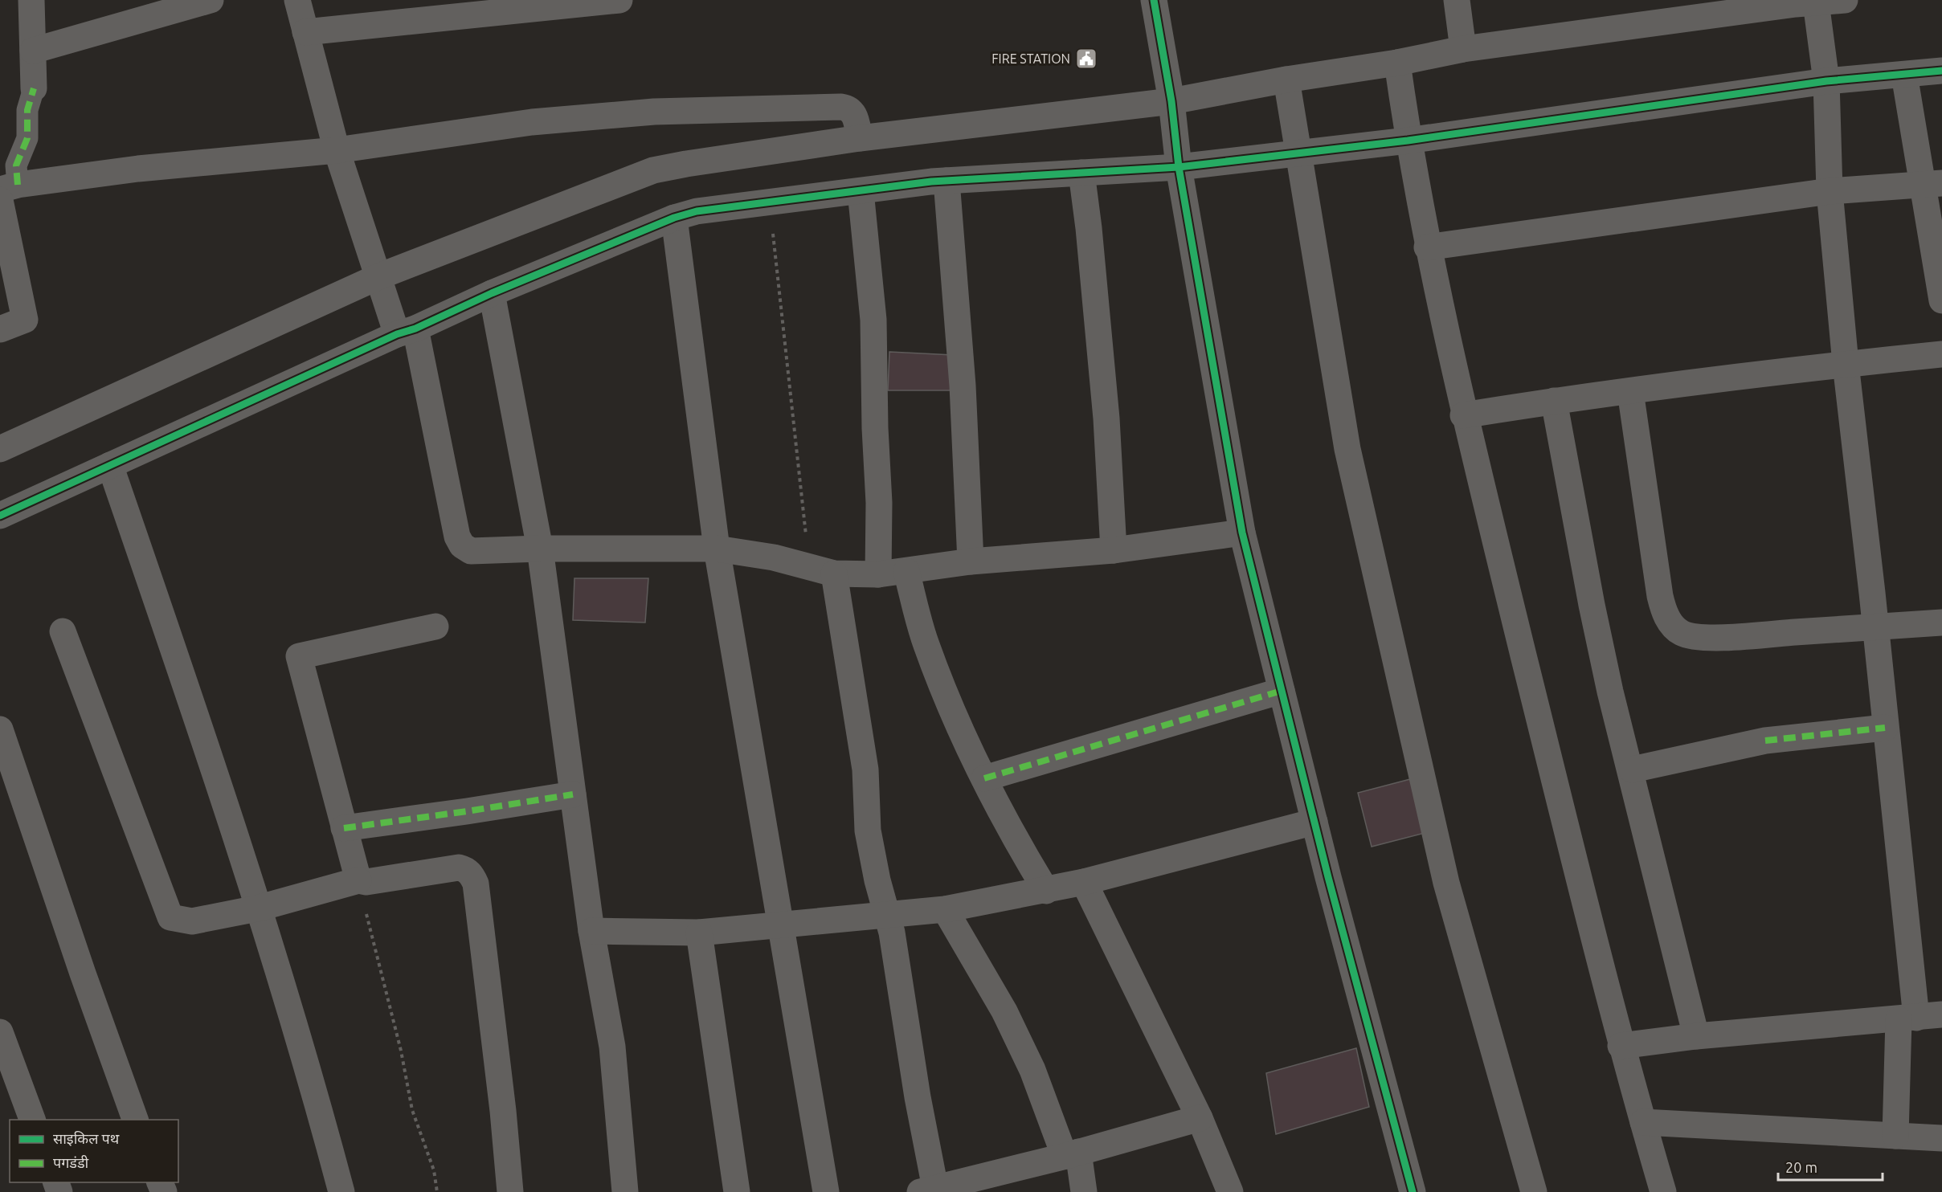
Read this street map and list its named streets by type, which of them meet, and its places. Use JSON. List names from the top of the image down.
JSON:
{
  "places": {
    "public building": ["FIRE STATION"]
  },
  "legend": ["साइकिल पथ", "पगडंडी"],
  "scale_bar": "20 m"
}
